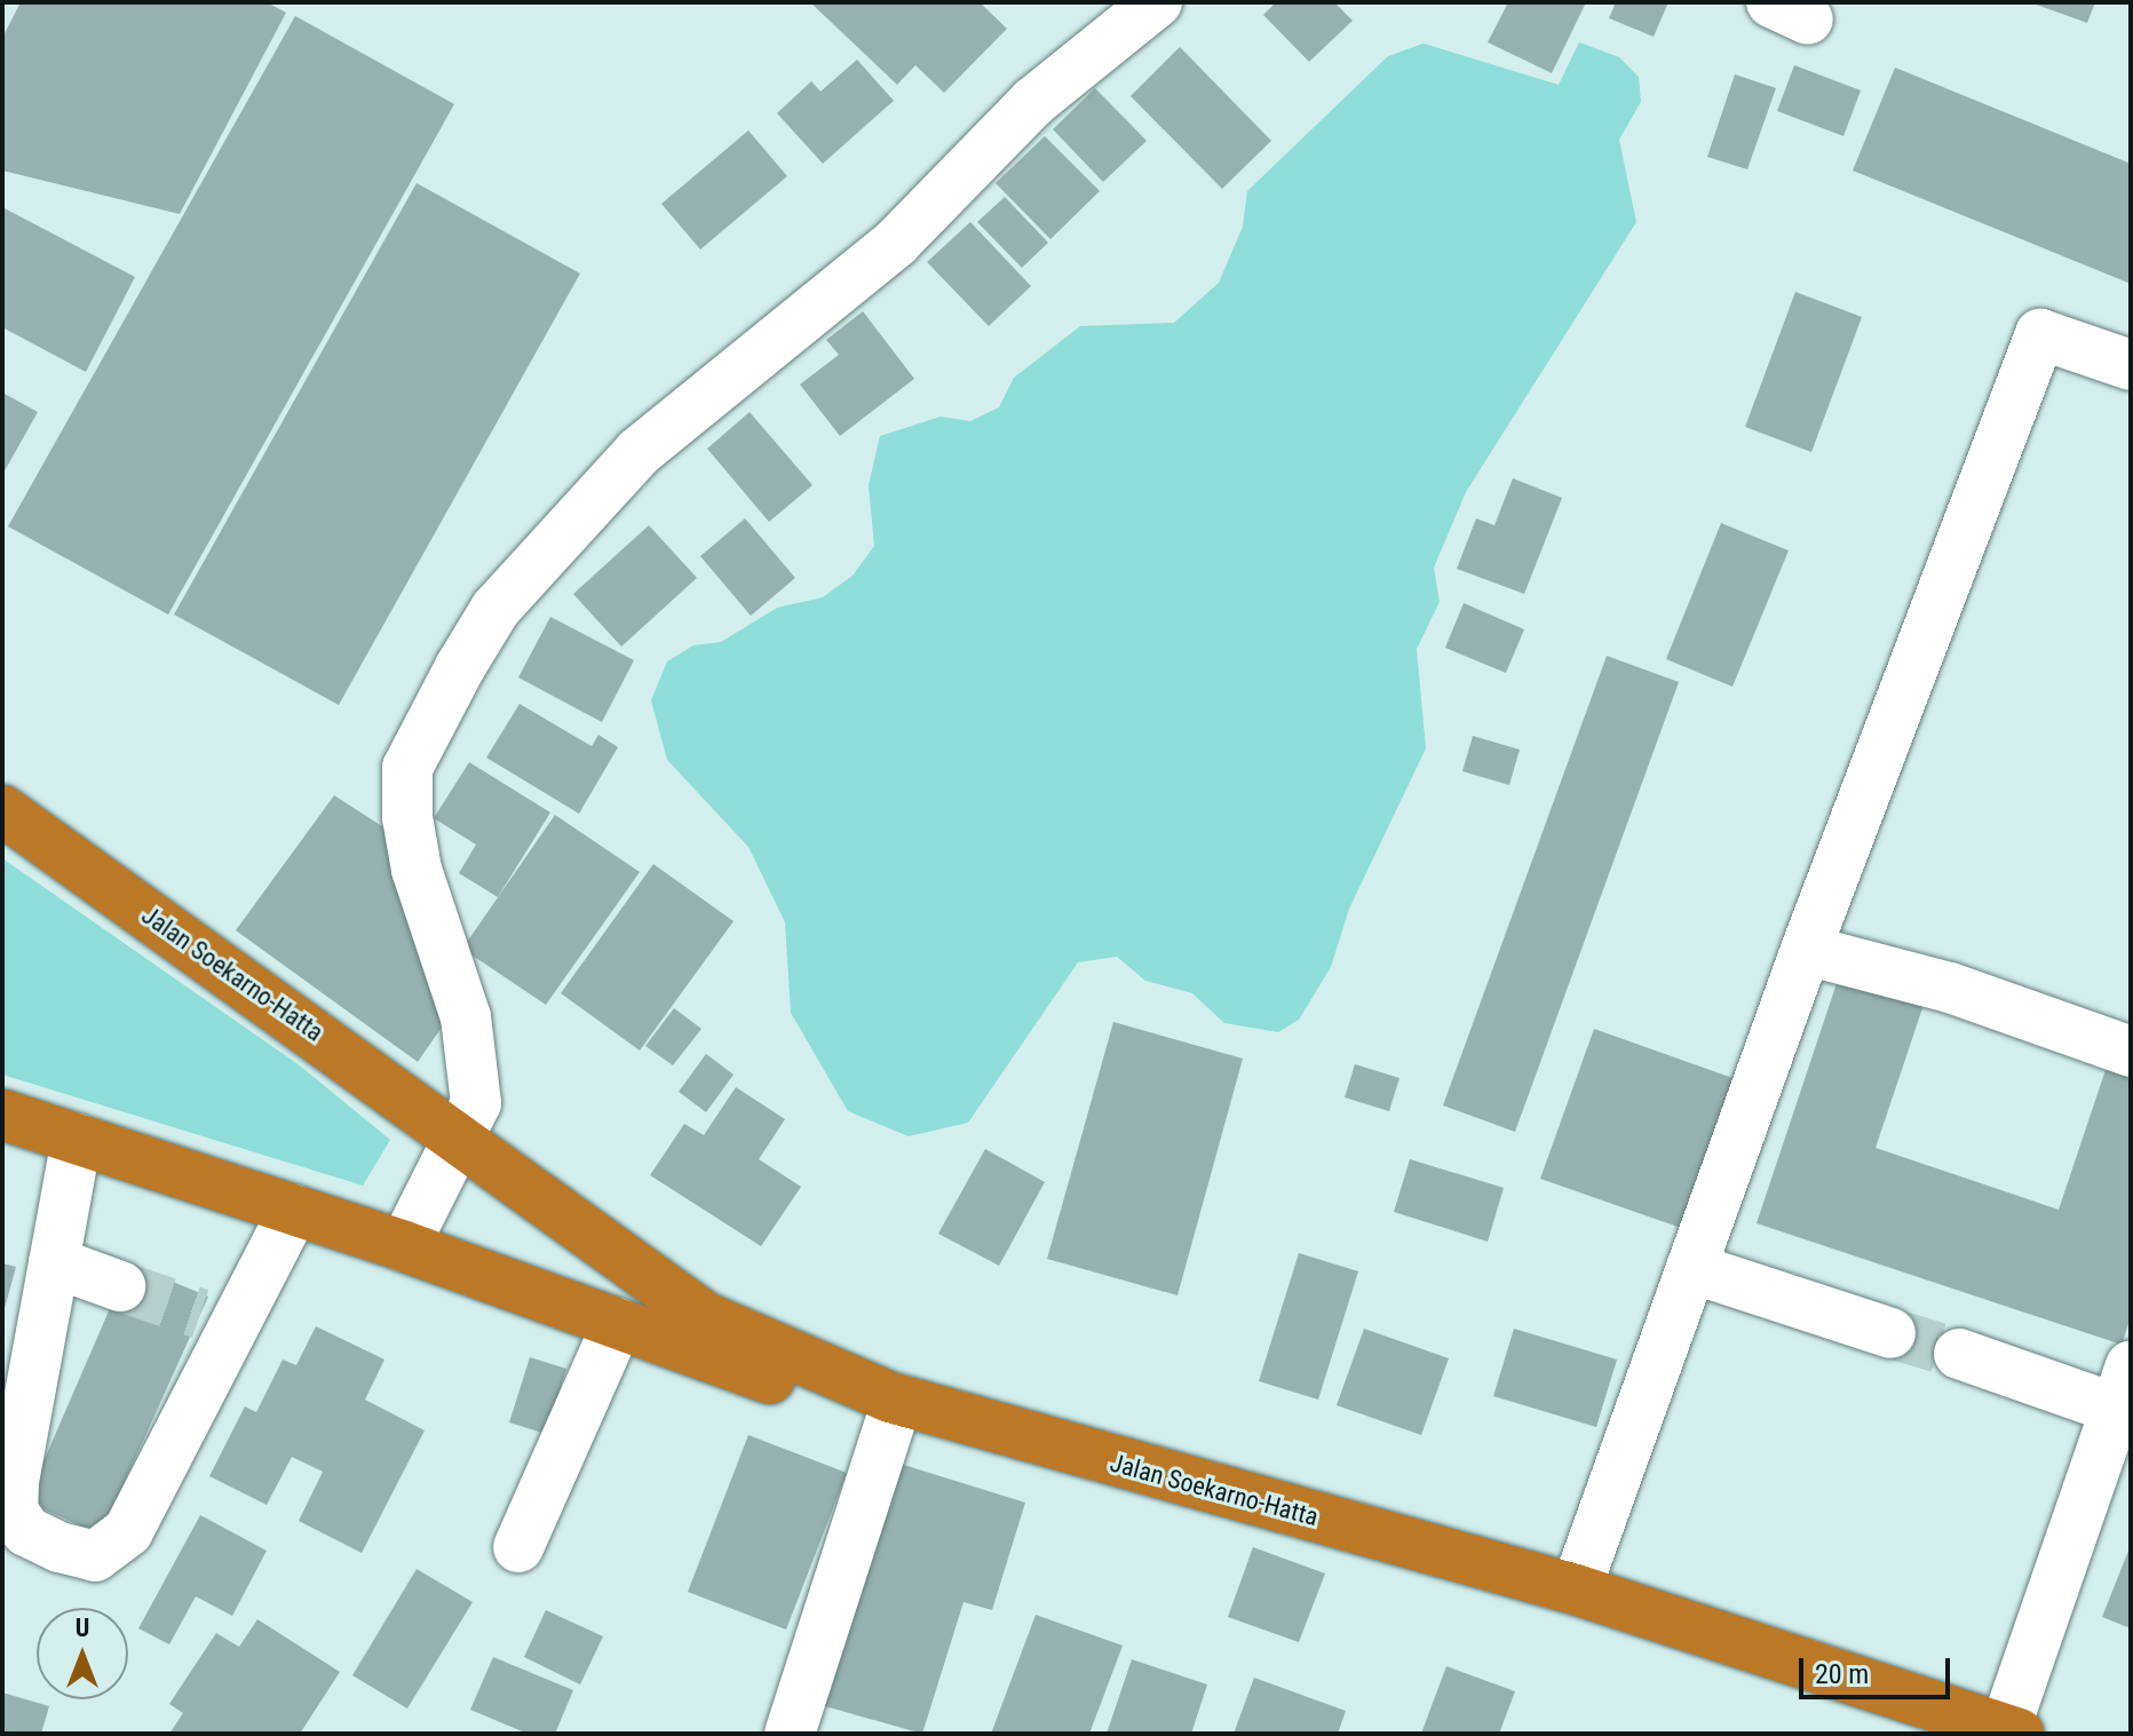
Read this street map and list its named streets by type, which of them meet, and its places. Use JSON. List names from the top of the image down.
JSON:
{
  "streets": {
    "highway": ["Jalan Soekarno-Hatta"]
  },
  "scale_bar": "20 m",
  "north": "top"
}
